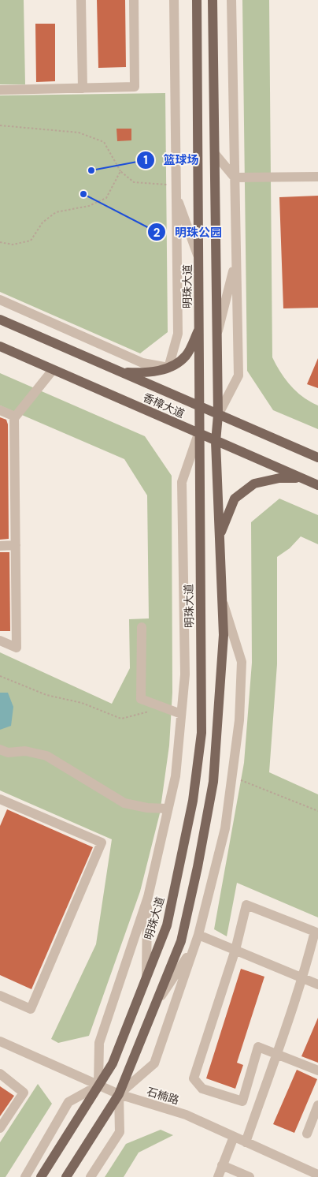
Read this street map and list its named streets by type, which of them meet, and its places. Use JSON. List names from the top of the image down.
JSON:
{
  "streets": {
    "main road": ["明珠大道", "香樟大道"],
    "street": ["石楠路"]
  },
  "crossings": [
    ["明珠大道", "香樟大道"],
    ["明珠大道", "石楠路"]
  ],
  "places": ["篮球场", "明珠公园"]
}
